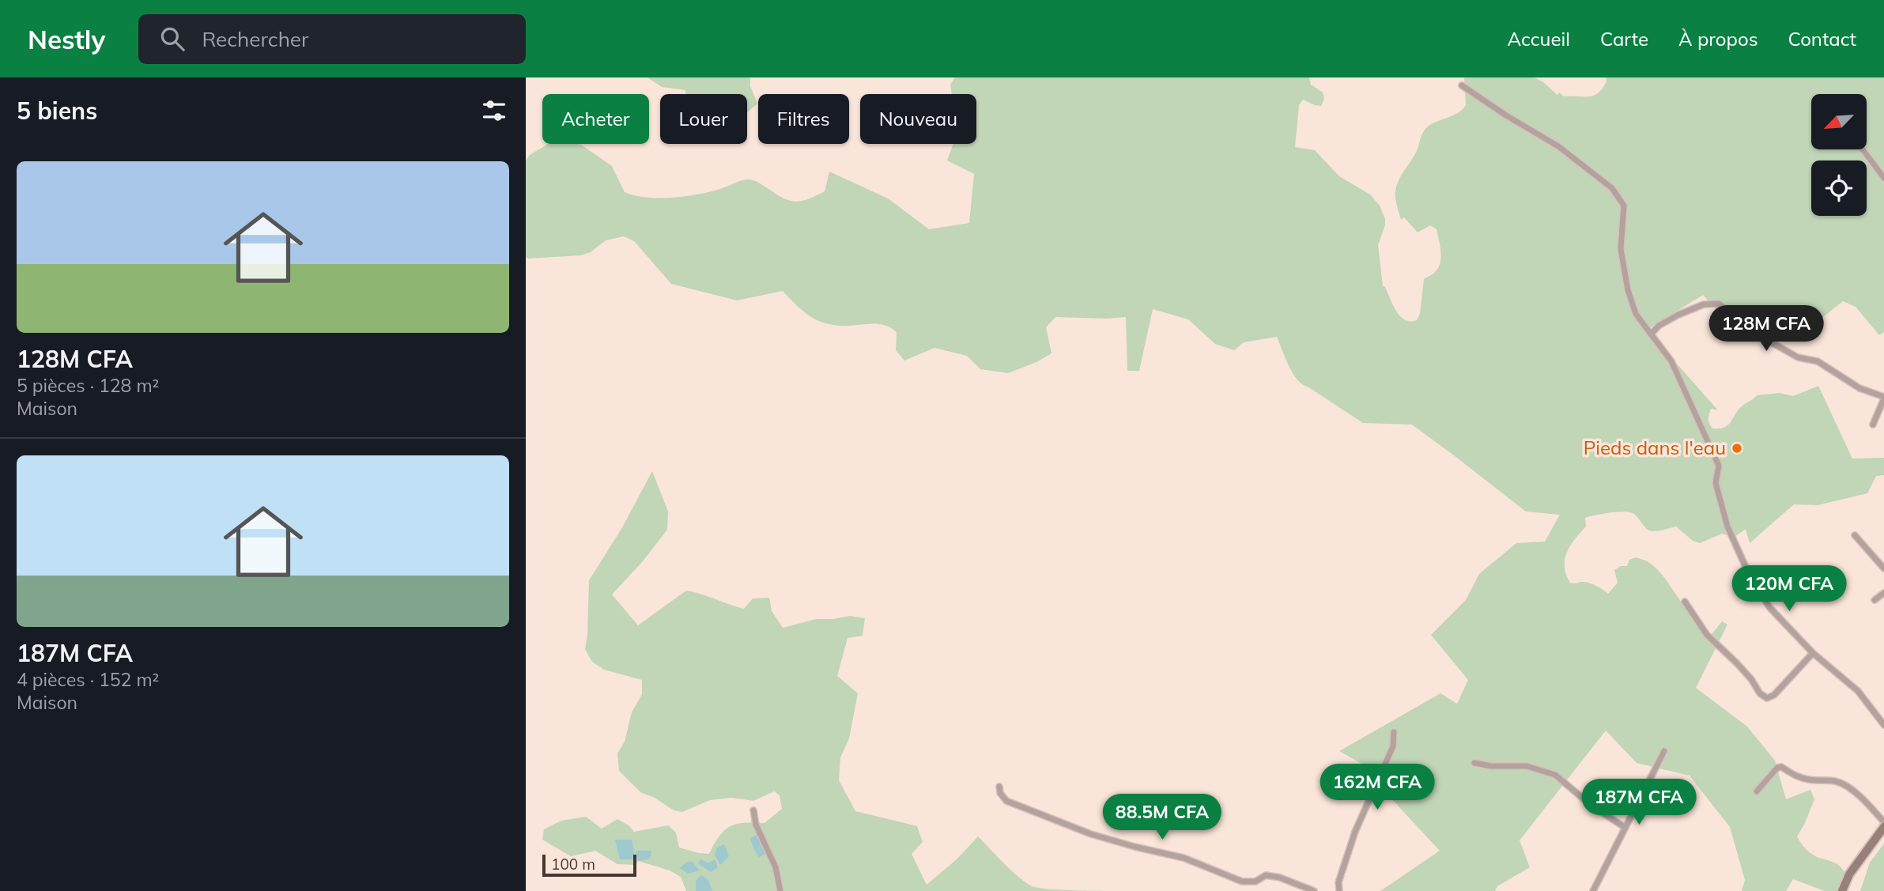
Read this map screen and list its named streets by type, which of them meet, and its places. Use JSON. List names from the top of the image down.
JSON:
{
  "places": ["Pieds dans l'eau"],
  "scale_bar": "100 m",
  "north": "bottom left",
  "page": {
    "header": "Nestly",
    "search": "Rechercher",
    "nav": [
      "Accueil",
      "Carte",
      "À propos",
      "Contact"
    ],
    "heading": "5 biens",
    "chip": [
      "Acheter",
      "Louer",
      "Filtres",
      "Nouveau"
    ],
    "list": [
      {
        "name": "128M CFA",
        "note": "5 pièces · 128 m² · Maison"
      },
      {
        "name": "187M CFA",
        "note": "4 pièces · 152 m² · Maison"
      }
    ],
    "price": [
      "128M CFA",
      "120M CFA",
      "162M CFA",
      "187M CFA",
      "88.5M CFA"
    ],
    "scale": "100 m"
  }
}
